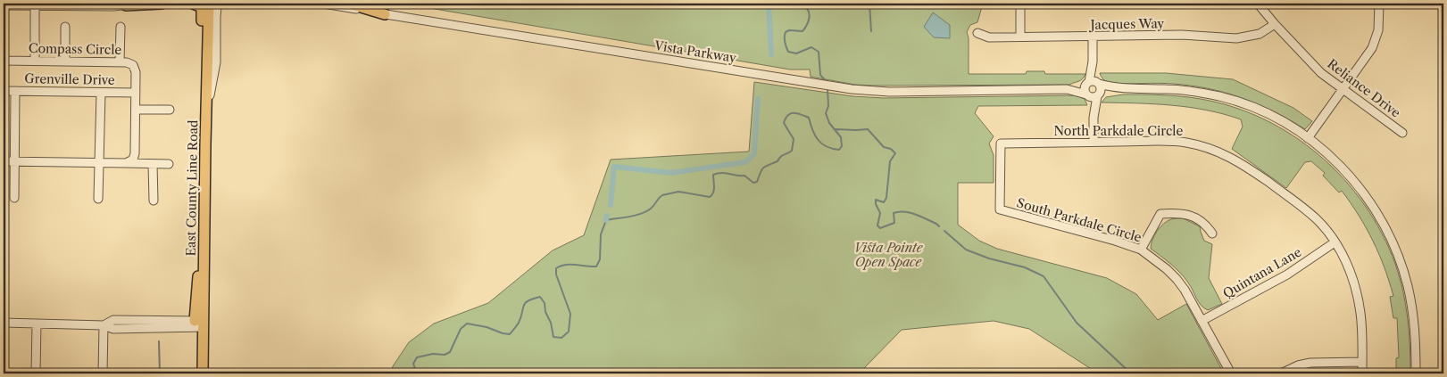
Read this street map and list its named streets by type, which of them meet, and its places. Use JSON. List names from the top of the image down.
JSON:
{
  "streets": {
    "main road": ["East County Line Road"],
    "street": [
      "Jacques Way",
      "Compass Circle",
      "Vista Parkway",
      "Grenville Drive",
      "Reliance Drive",
      "North Parkdale Circle",
      "South Parkdale Circle",
      "Quintana Lane"
    ]
  },
  "crossings": [
    ["Jacques Way", "Reliance Drive"],
    ["Compass Circle", "Grenville Drive"],
    ["North Parkdale Circle", "South Parkdale Circle"],
    ["North Parkdale Circle", "Quintana Lane"],
    ["South Parkdale Circle", "Quintana Lane"]
  ],
  "parks": ["Vista Pointe Open Space"]
}
